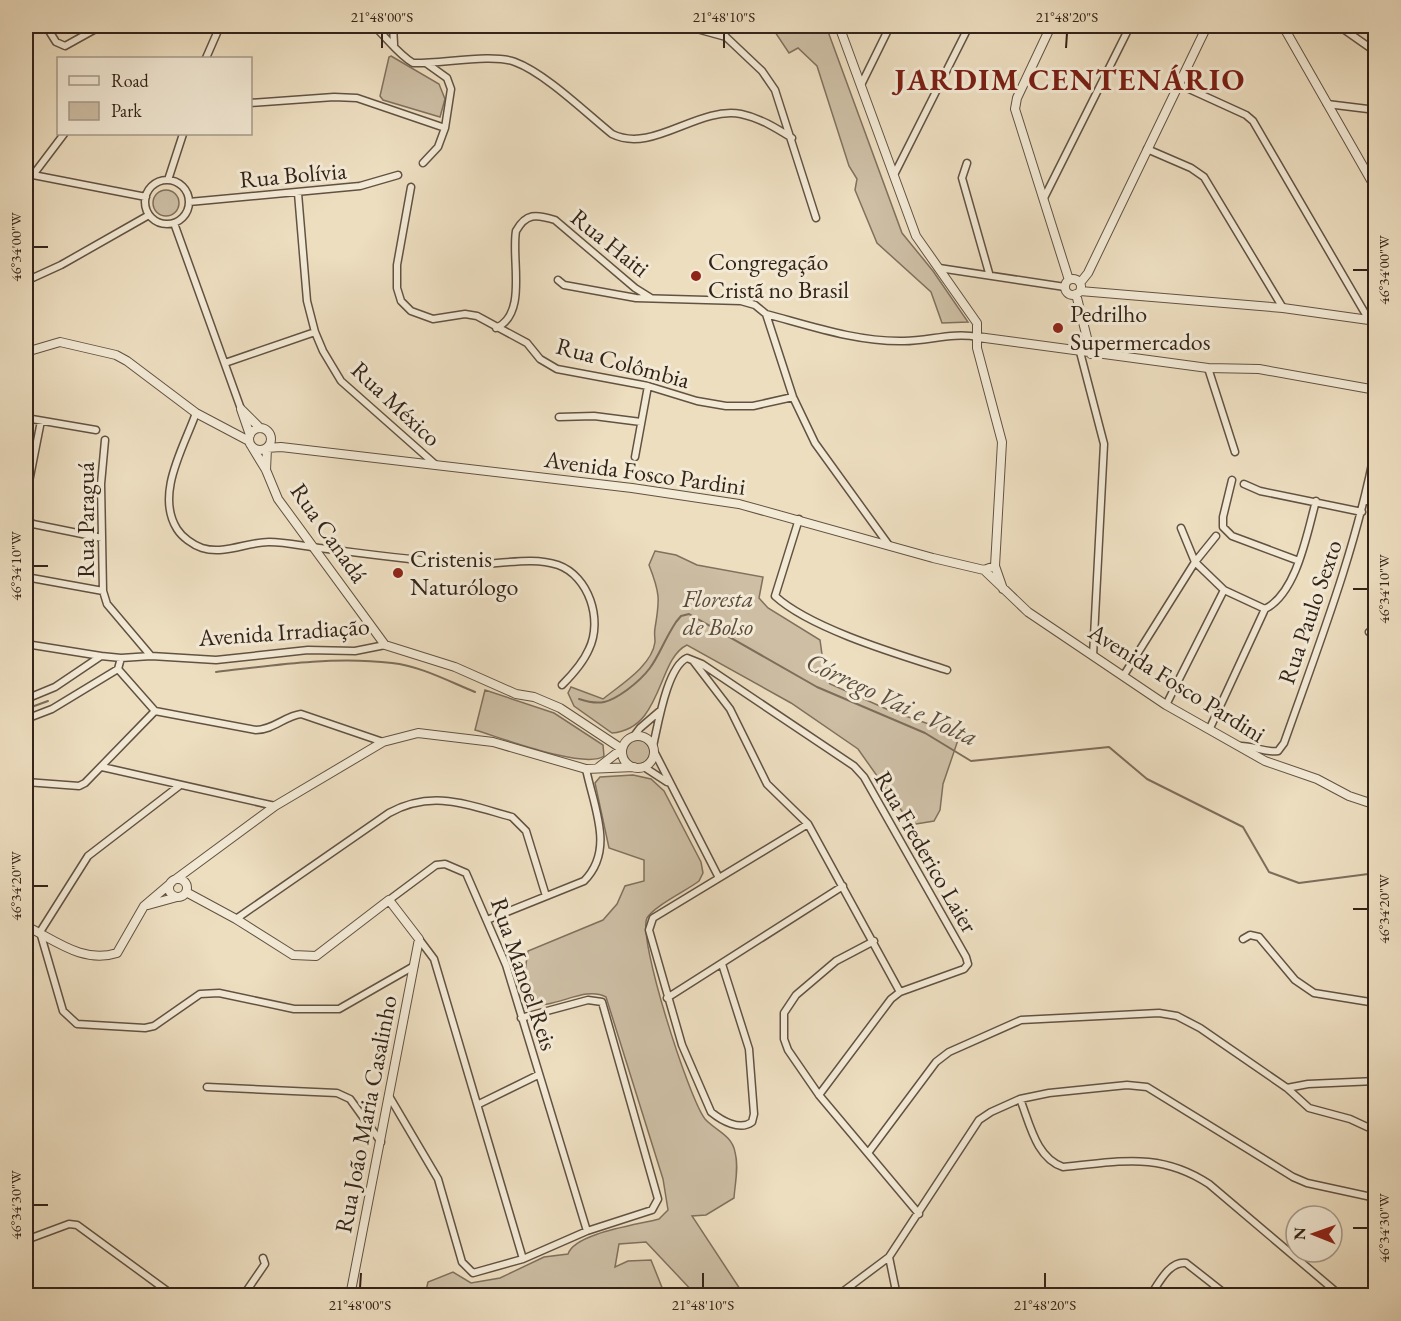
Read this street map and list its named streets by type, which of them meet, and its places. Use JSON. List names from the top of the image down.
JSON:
{
  "streets": {
    "street": [
      "Rua Bolívia",
      "Rua Haiti",
      "Rua Colômbia",
      "Rua México",
      "Avenida Fosco Pardini",
      "Rua Paraguá",
      "Rua Canadá",
      "Rua Paulo Sexto",
      "Avenida Irradiação",
      "Rua Frederico Laier",
      "Rua Manoel Reis",
      "Rua João Maria Casalinho"
    ]
  },
  "crossings": [
    ["Rua Bolívia", "Rua México"],
    ["Rua Haiti", "Rua Colômbia"],
    ["Rua México", "Avenida Fosco Pardini"],
    ["Avenida Fosco Pardini", "Rua Canadá"],
    ["Avenida Fosco Pardini", "Rua Paulo Sexto"],
    ["Rua Paraguá", "Avenida Irradiação"],
    ["Rua Canadá", "Avenida Irradiação"]
  ],
  "districts": ["JARDIM CENTENÁRIO"],
  "water": ["Córrego Vai e Volta"],
  "parks": ["Floresta de Bolso"],
  "places": ["Congregação Cristã no Brasil", "Pedrilho Supermercados", "Cristenis Naturólogo"],
  "legend": ["Road", "Park"],
  "north": "left",
  "coordinates": [
    "21°48'00\"S",
    "21°48'10\"S",
    "21°48'20\"S",
    "46°34'00\"W",
    "46°34'10\"W",
    "46°34'20\"W",
    "46°34'30\"W"
  ]
}
